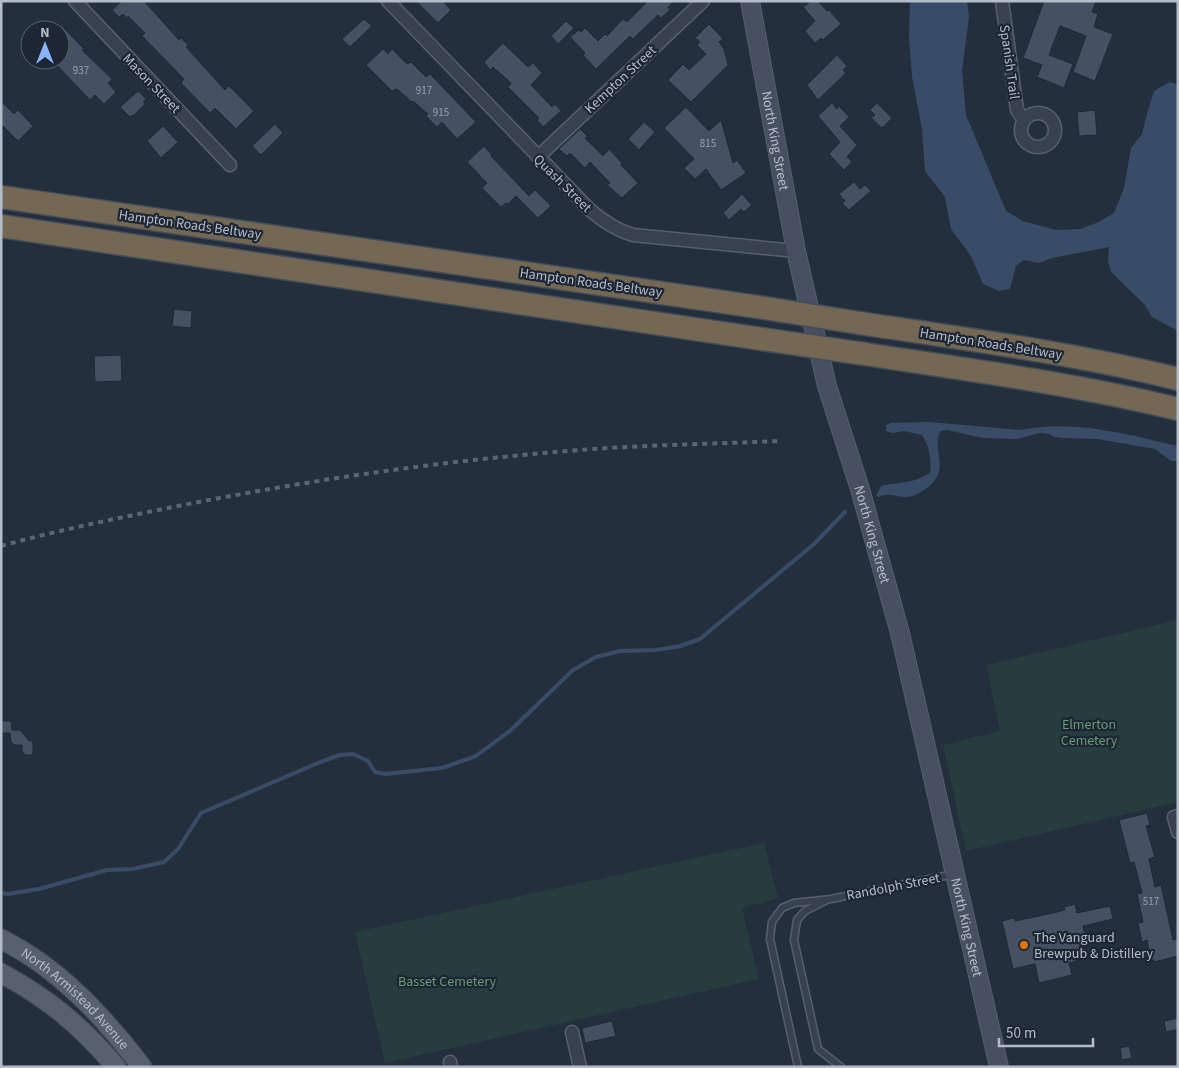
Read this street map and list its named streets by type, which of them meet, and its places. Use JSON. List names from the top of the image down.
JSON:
{
  "streets": {
    "highway": ["Hampton Roads Beltway"],
    "main road": ["North King Street", "North Armistead Avenue"],
    "street": [
      "Spanish Trail",
      "Kempton Street",
      "Mason Street",
      "Quash Street"
    ],
    "lane": ["Randolph Street"]
  },
  "crossings": [
    ["Kempton Street", "Quash Street"],
    ["North King Street", "Quash Street"],
    ["North King Street", "Randolph Street"]
  ],
  "parks": ["Elmerton Cemetery", "Basset Cemetery"],
  "places": ["The Vanguard Brewpub & Distillery"],
  "house_numbers": [
    "937",
    "917",
    "915",
    "815",
    "517"
  ],
  "scale_bar": "50 m",
  "north": "top"
}
